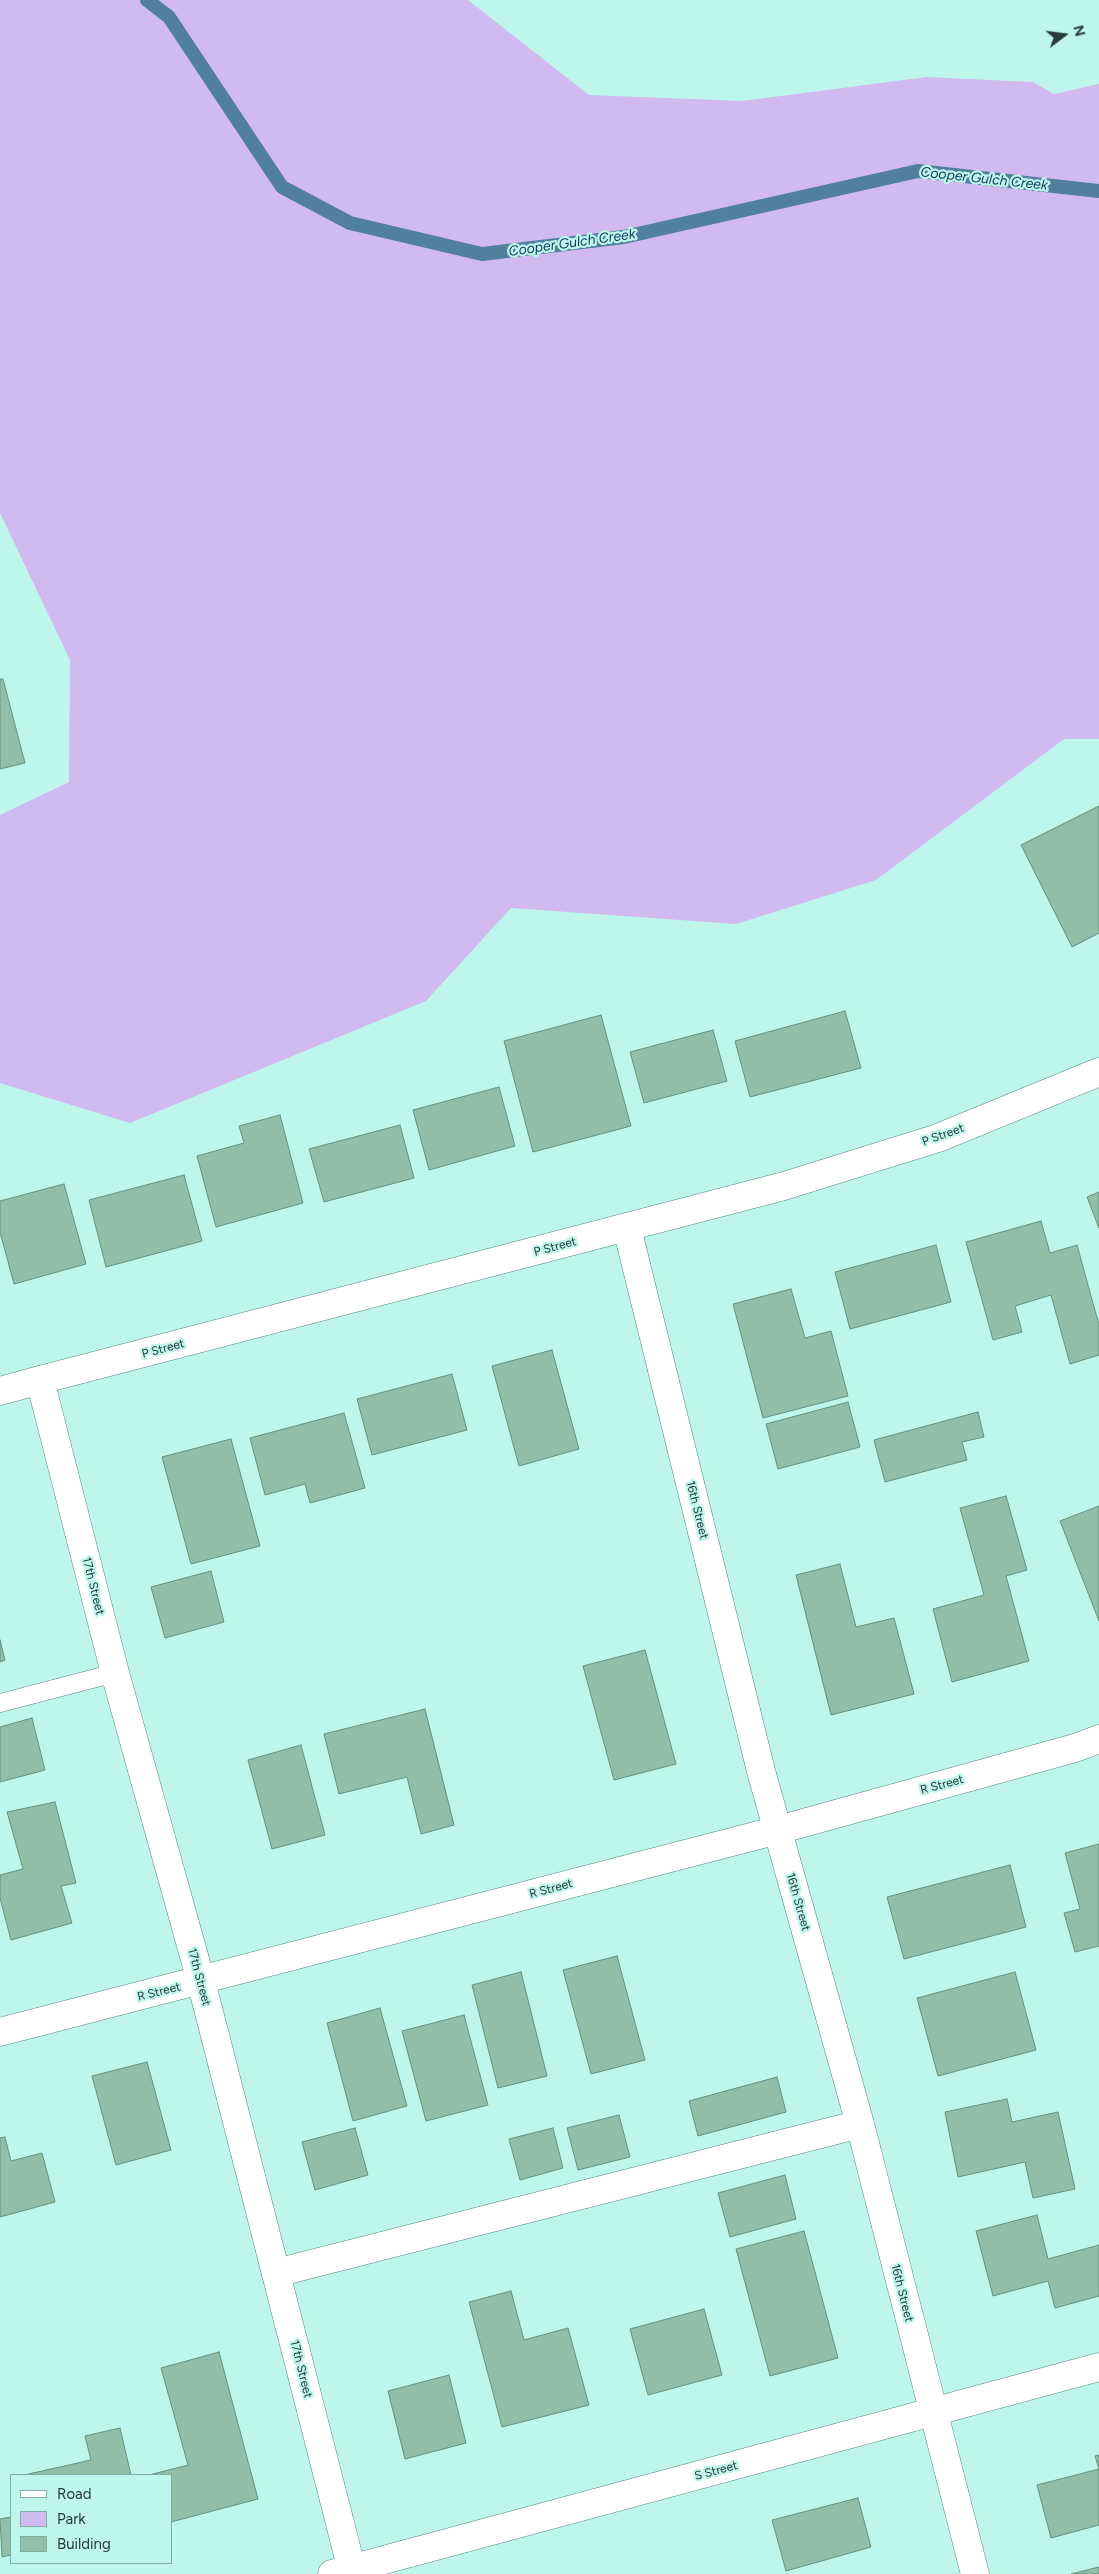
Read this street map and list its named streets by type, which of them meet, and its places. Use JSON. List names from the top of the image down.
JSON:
{
  "streets": {
    "street": [
      "P Street",
      "16th Street",
      "17th Street",
      "R Street",
      "S Street"
    ]
  },
  "crossings": [
    ["P Street", "16th Street"],
    ["P Street", "17th Street"],
    ["16th Street", "R Street"],
    ["16th Street", "S Street"],
    ["17th Street", "R Street"],
    ["17th Street", "S Street"]
  ],
  "water": ["Cooper Gulch Creek"],
  "legend": ["Road", "Park", "Building"],
  "north": "right"
}
